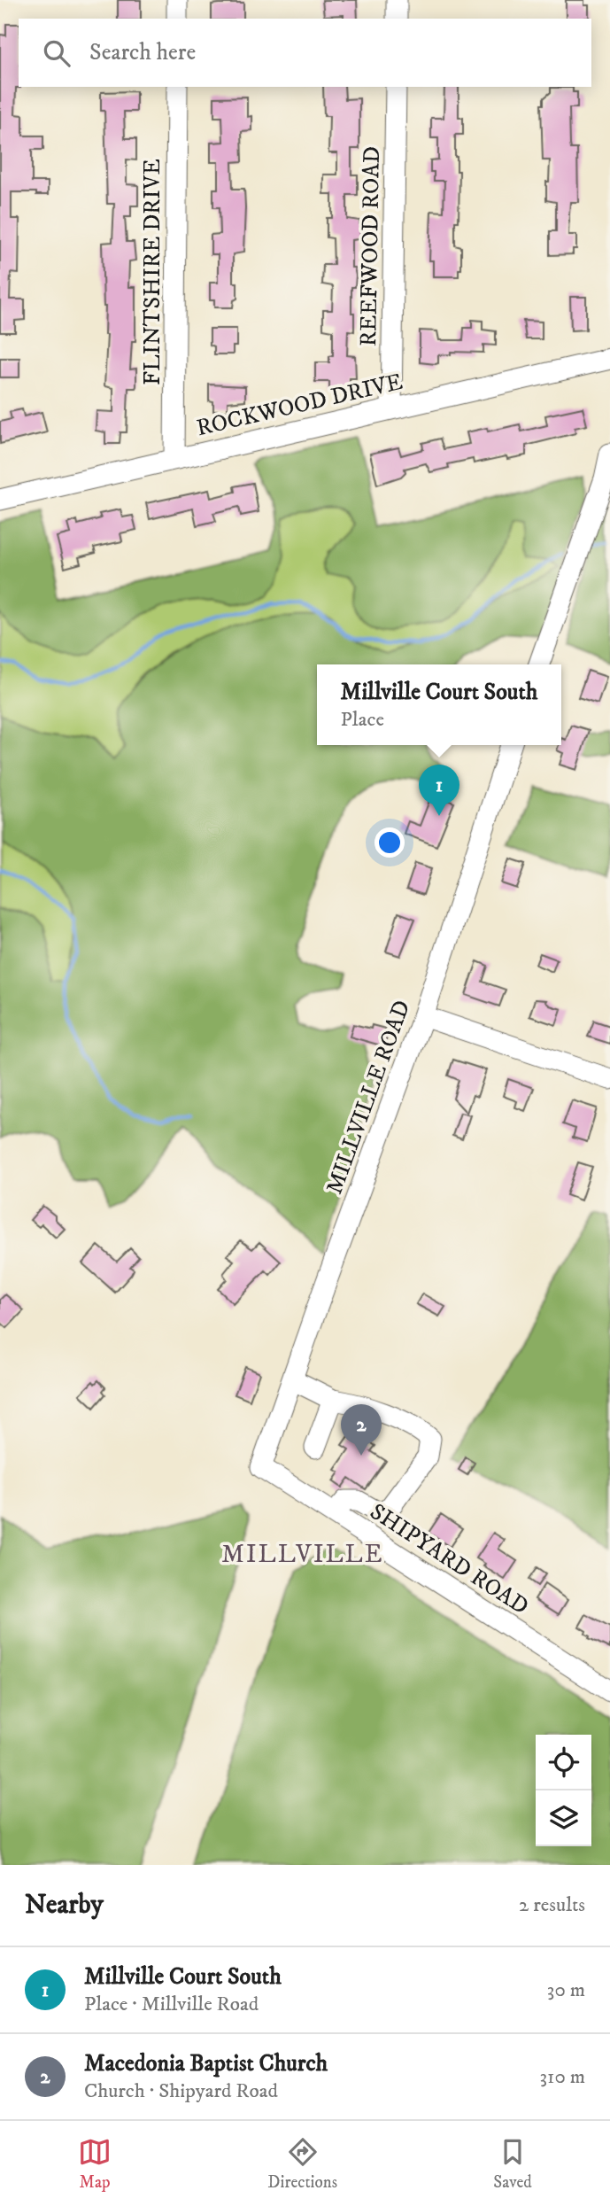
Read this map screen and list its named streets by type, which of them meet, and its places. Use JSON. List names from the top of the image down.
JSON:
{
  "streets": {
    "street": [
      "REEFWOOD ROAD",
      "FLINTSHIRE DRIVE",
      "ROCKWOOD DRIVE",
      "MILLVILLE ROAD",
      "SHIPYARD ROAD"
    ]
  },
  "crossings": [
    ["REEFWOOD ROAD", "ROCKWOOD DRIVE"],
    ["FLINTSHIRE DRIVE", "ROCKWOOD DRIVE"],
    ["MILLVILLE ROAD", "SHIPYARD ROAD"]
  ],
  "districts": ["MILLVILLE"],
  "page": {
    "search": "Search here",
    "popup": ["Millville Court South", "Place"],
    "pins": ["1", "2"],
    "heading": ["Nearby", "2 results"],
    "list": [
      {
        "mark": "1",
        "name": "Millville Court South",
        "note": "Place · Millville Road",
        "value": "30 m"
      },
      {
        "mark": "2",
        "name": "Macedonia Baptist Church",
        "note": "Church · Shipyard Road",
        "value": "310 m"
      }
    ],
    "nav": ["Map", "Directions", "Saved"]
  }
}
